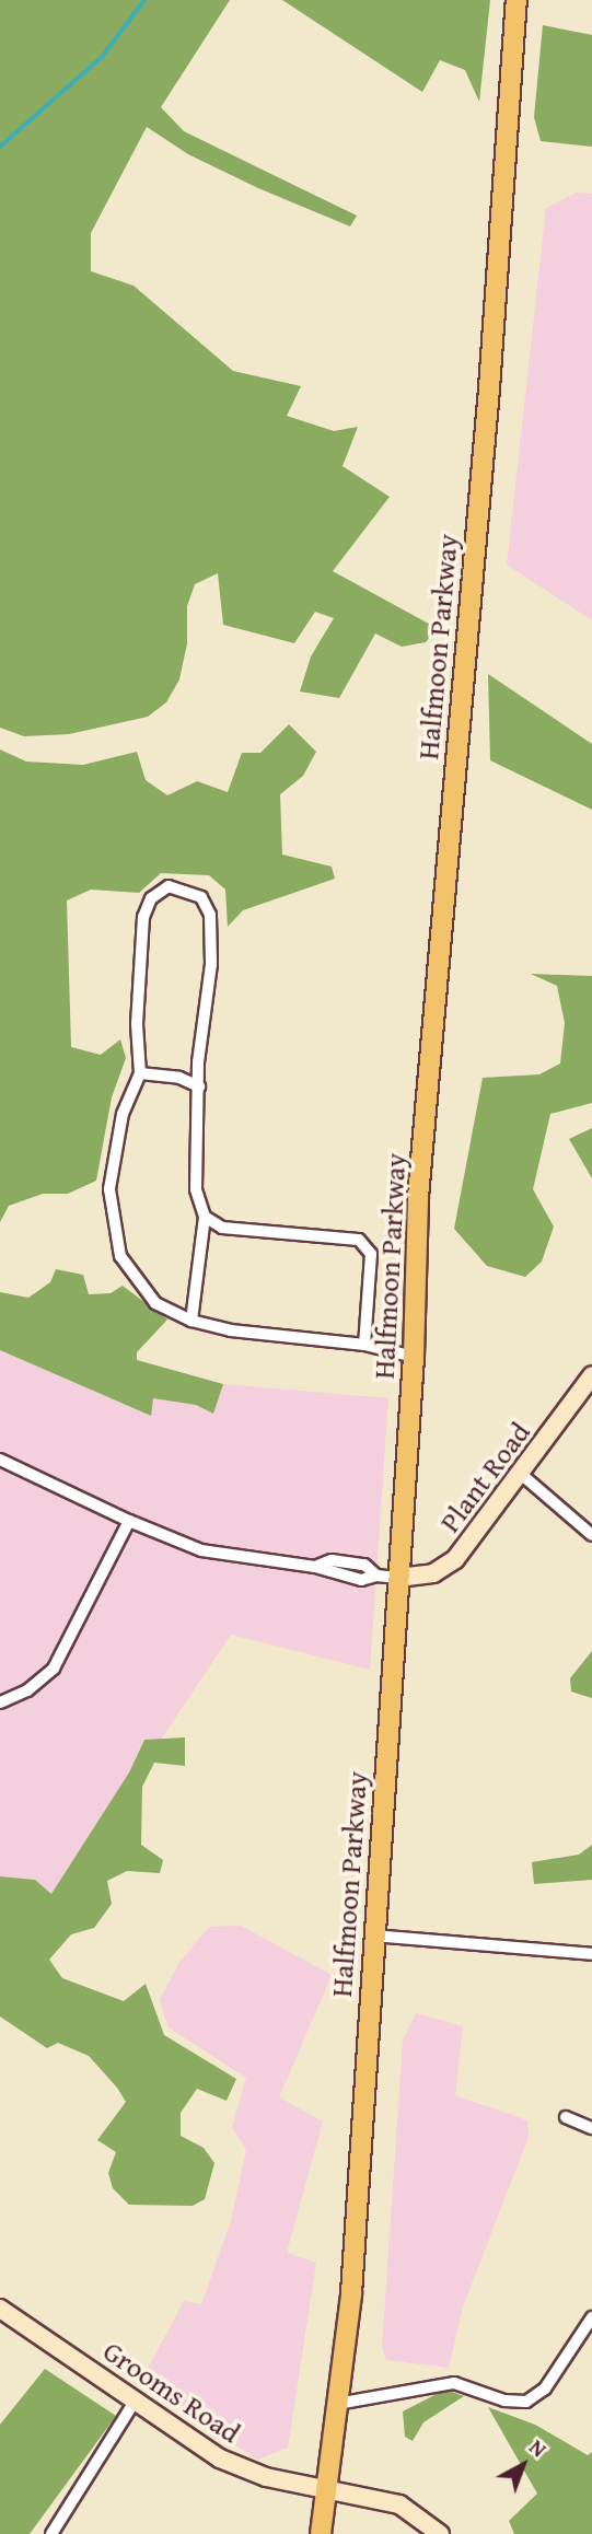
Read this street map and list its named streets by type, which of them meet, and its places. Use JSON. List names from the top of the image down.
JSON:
{
  "streets": {
    "main road": ["Halfmoon Parkway"],
    "street": ["Plant Road", "Grooms Road"]
  },
  "crossings": [
    ["Halfmoon Parkway", "Plant Road"],
    ["Halfmoon Parkway", "Grooms Road"]
  ],
  "north": "top right"
}
